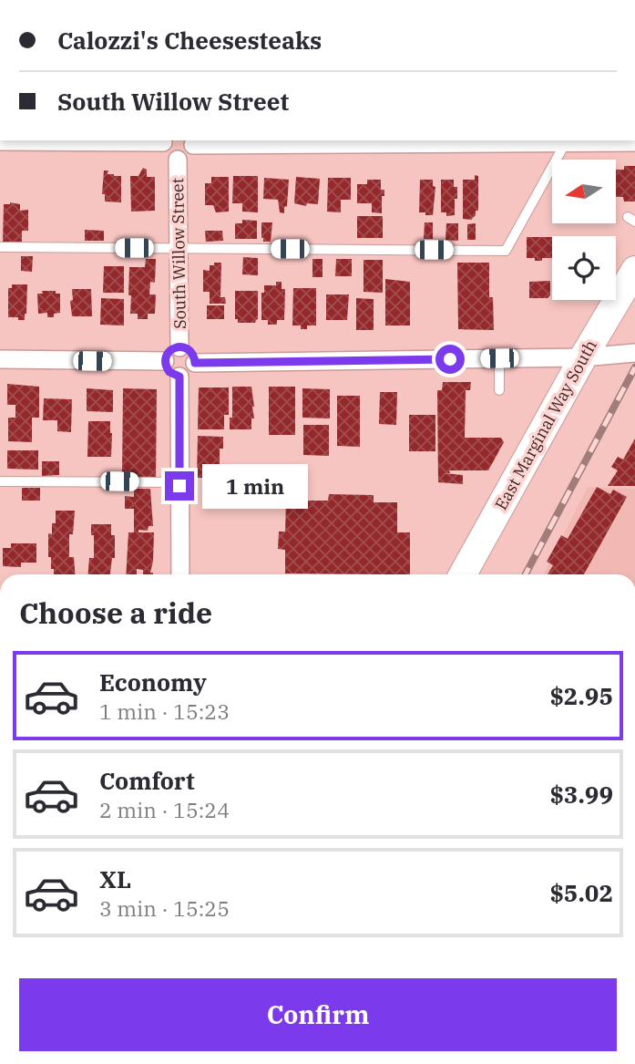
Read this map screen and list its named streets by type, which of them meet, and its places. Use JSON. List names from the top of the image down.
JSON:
{
  "streets": {
    "main road": ["East Marginal Way South"],
    "street": ["South Willow Street"]
  },
  "north": "left",
  "page": {
    "banner": ["Calozzi's Cheesesteaks", "South Willow Street"],
    "bubble": "1 min",
    "heading": "Choose a ride",
    "list": [
      {
        "name": "Economy",
        "note": "1 min · 15:23",
        "value": "$2.95"
      },
      {
        "name": "Comfort",
        "note": "2 min · 15:24",
        "value": "$3.99"
      },
      {
        "name": "XL",
        "note": "3 min · 15:25",
        "value": "$5.02"
      }
    ],
    "buttons": "Confirm"
  }
}
